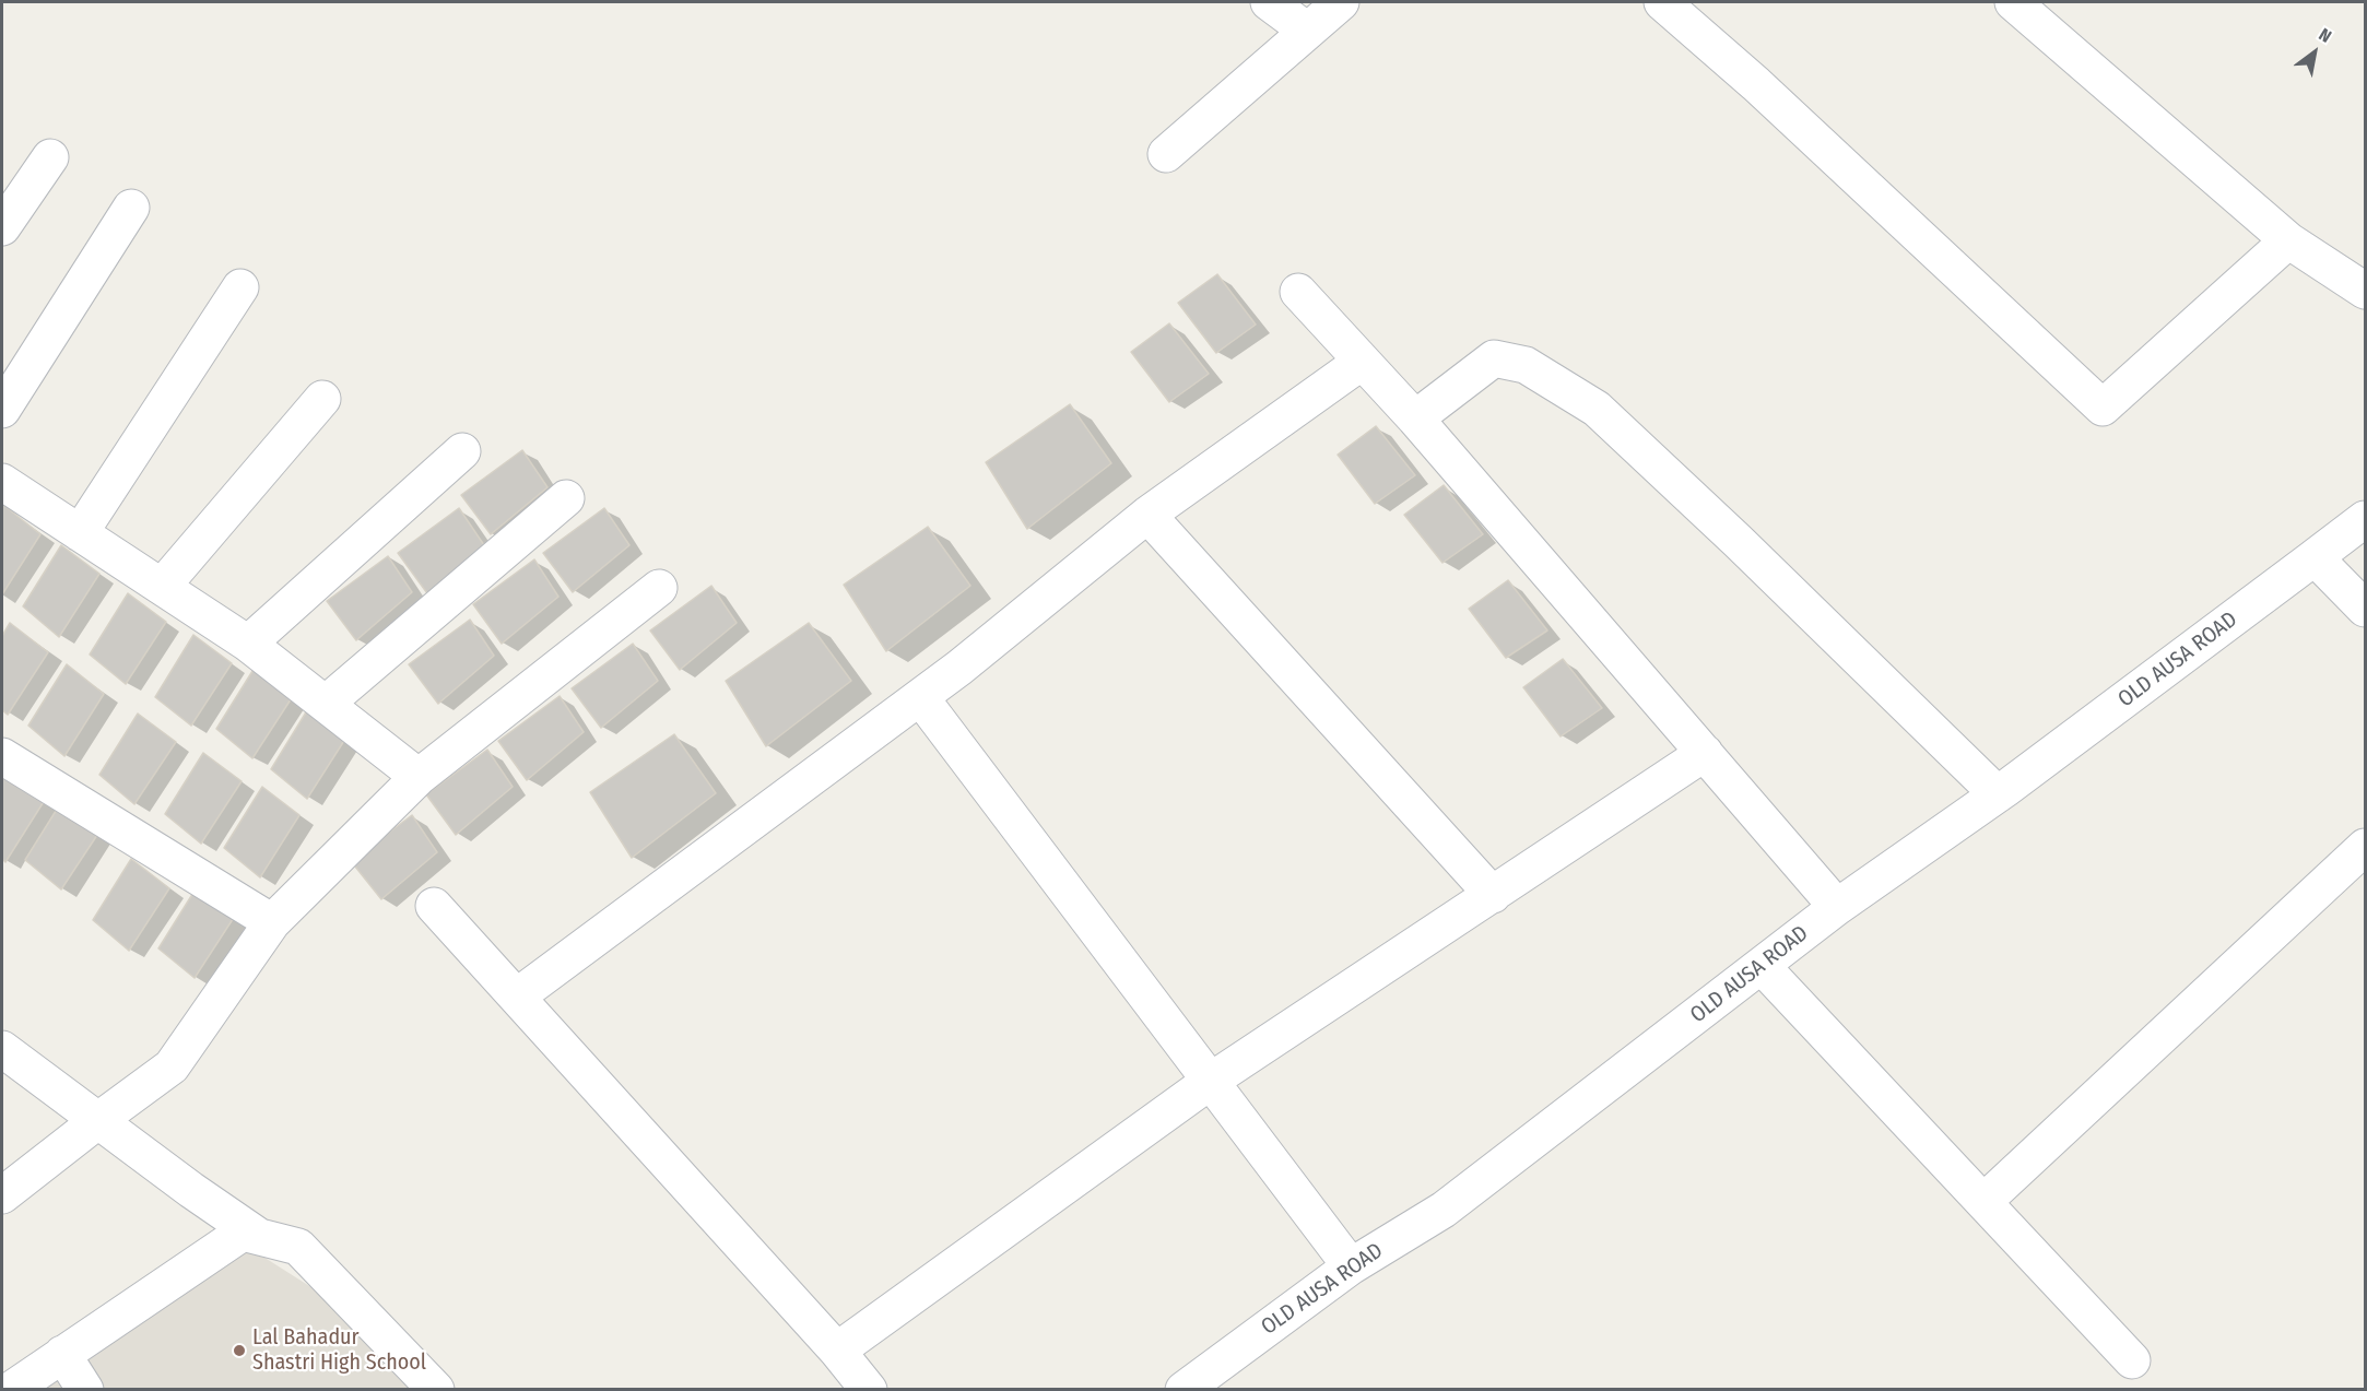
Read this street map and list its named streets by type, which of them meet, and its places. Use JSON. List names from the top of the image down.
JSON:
{
  "streets": {
    "street": ["OLD AUSA ROAD"]
  },
  "places": ["Lal Bahadur Shastri High School"],
  "north": "top right"
}
